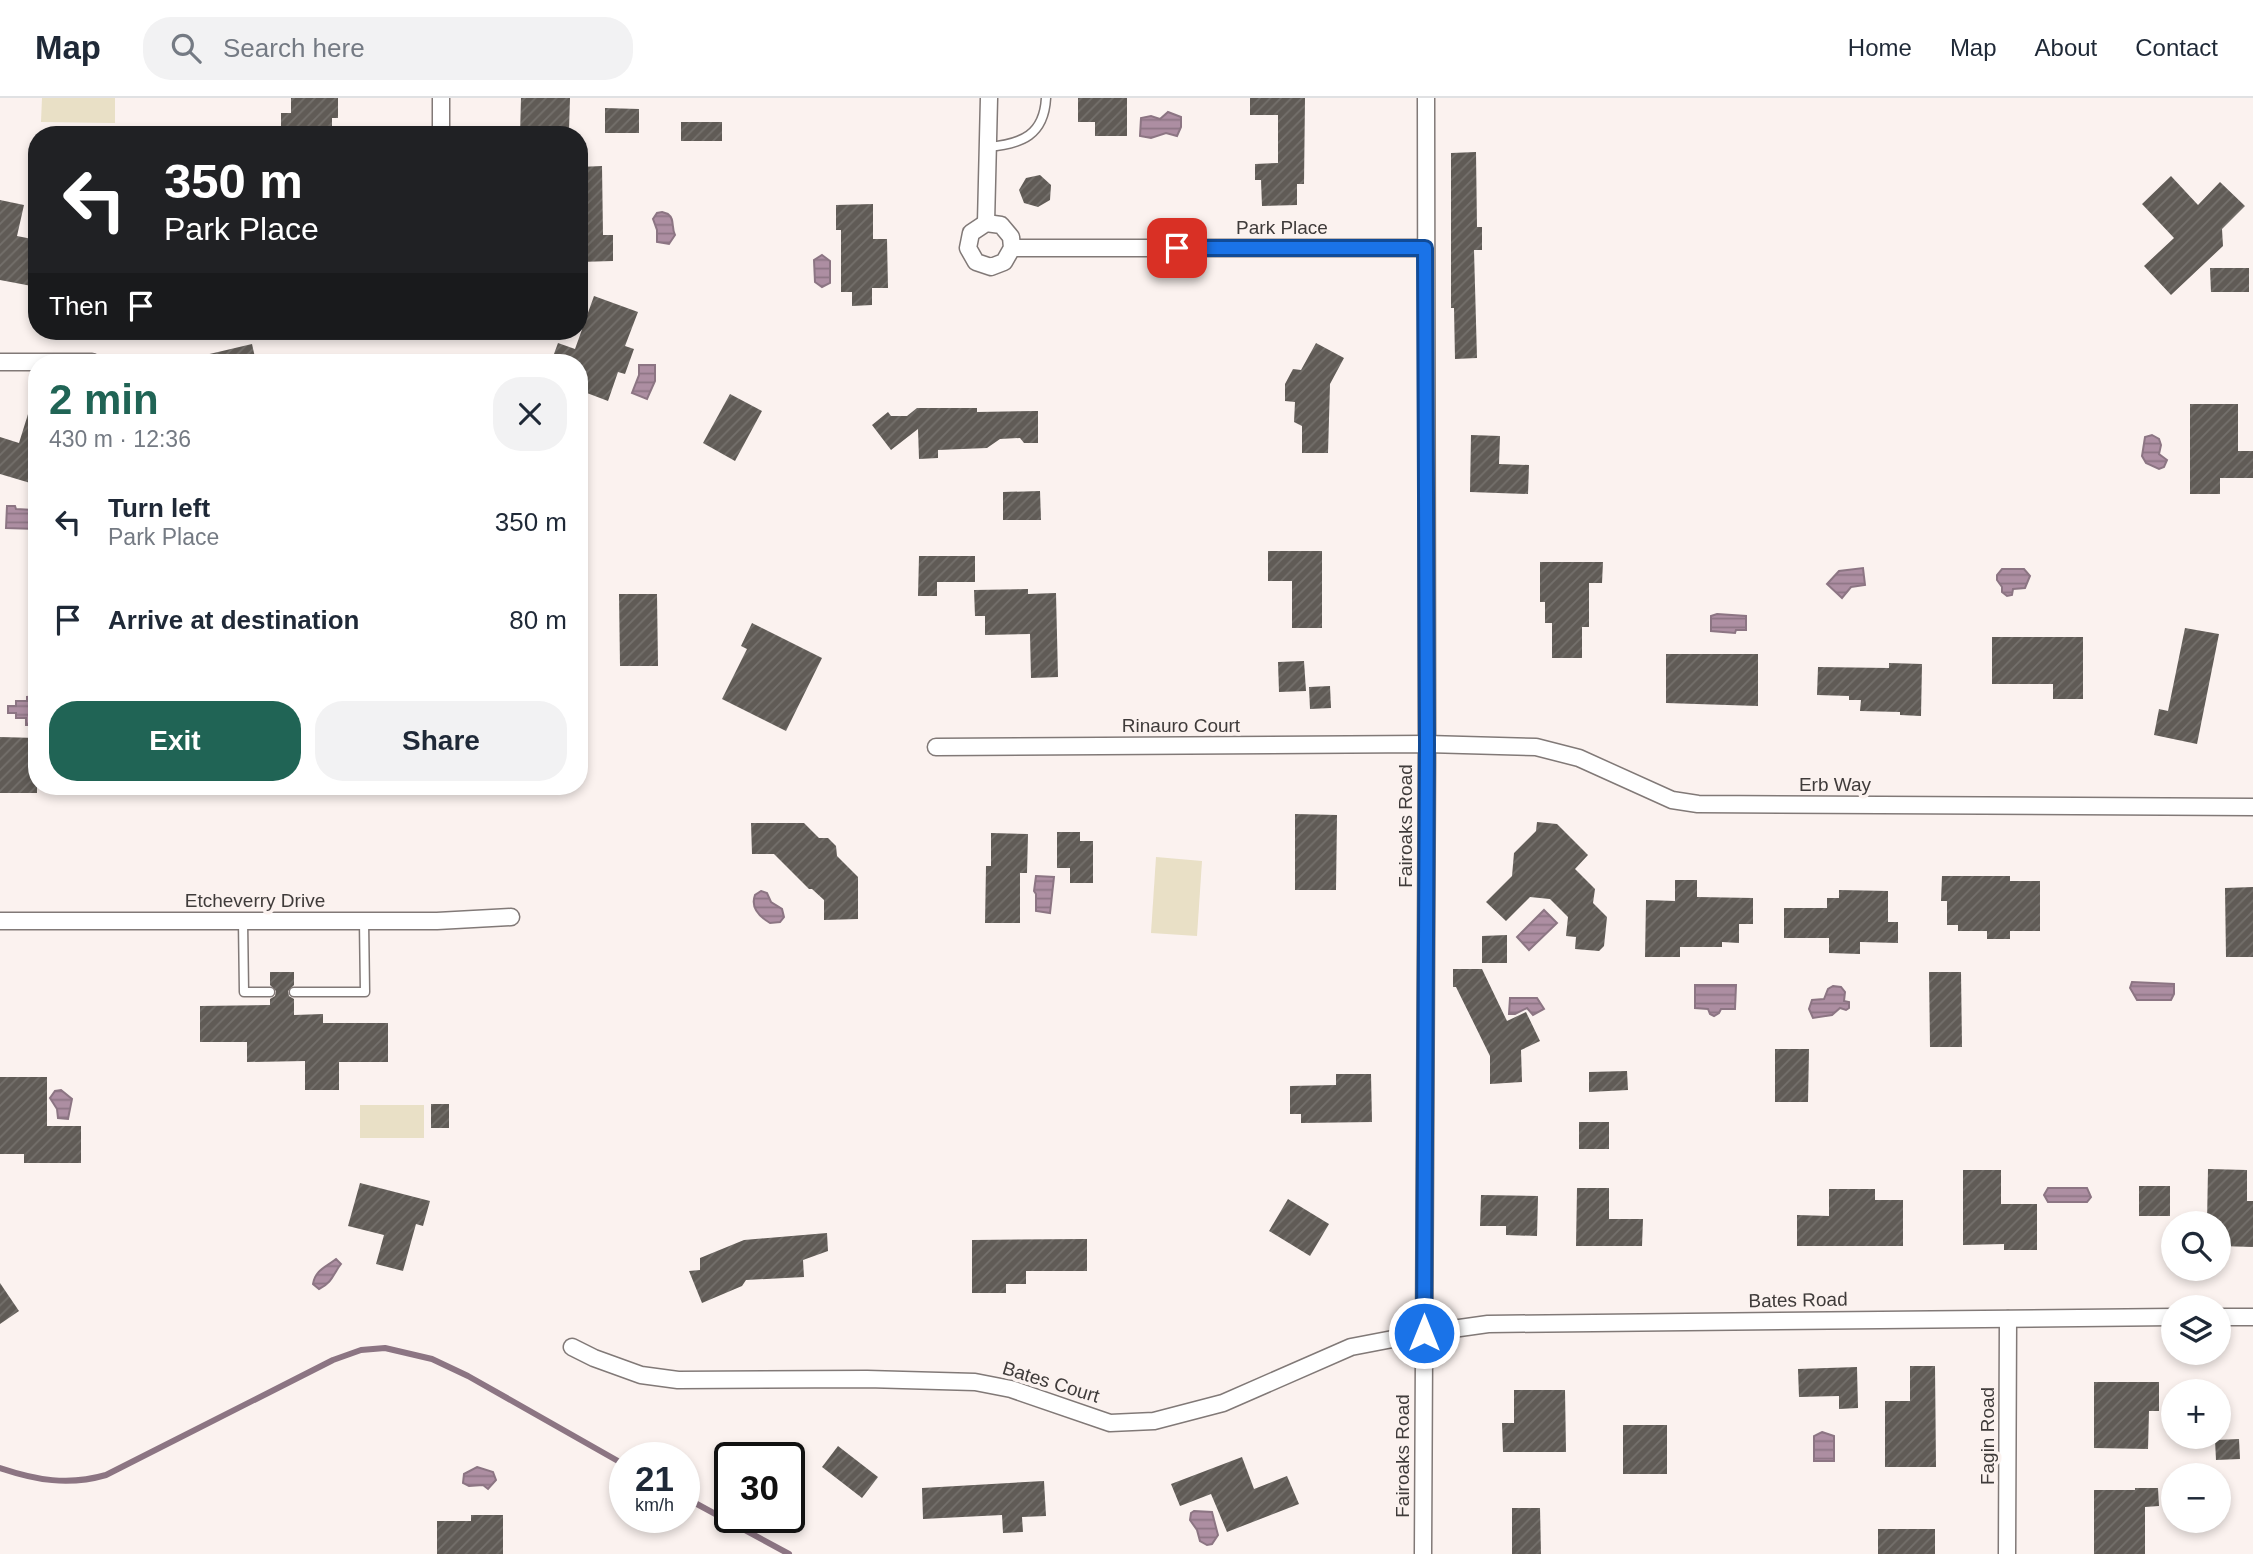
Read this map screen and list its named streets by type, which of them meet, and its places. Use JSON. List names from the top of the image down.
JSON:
{
  "streets": {
    "street": [
      "Park Place",
      "Rinauro Court",
      "Erb Way",
      "Fairoaks Road",
      "Etcheverry Drive",
      "Bates Road",
      "Bates Court",
      "Fagin Road"
    ]
  },
  "crossings": [
    ["Park Place", "Fairoaks Road"],
    ["Rinauro Court", "Erb Way"],
    ["Rinauro Court", "Fairoaks Road"],
    ["Erb Way", "Fairoaks Road"],
    ["Fairoaks Road", "Bates Road"],
    ["Fairoaks Road", "Bates Court"],
    ["Bates Road", "Bates Court"],
    ["Bates Road", "Fagin Road"]
  ],
  "page": {
    "header": "Map",
    "search": "Search here",
    "nav": [
      "Home",
      "Map",
      "About",
      "Contact"
    ],
    "turn": ["350 m", "Park Place"],
    "then": "Then",
    "heading": ["2 min", "430 m · 12:36"],
    "list": [
      {
        "name": "Turn left",
        "note": "Park Place",
        "value": "350 m"
      },
      {
        "name": "Arrive at destination",
        "value": "80 m"
      }
    ],
    "buttons": ["Exit", "Share"],
    "map_buttons": ["+", "−"],
    "speed": "21 km/h",
    "limit": "30"
  }
}
